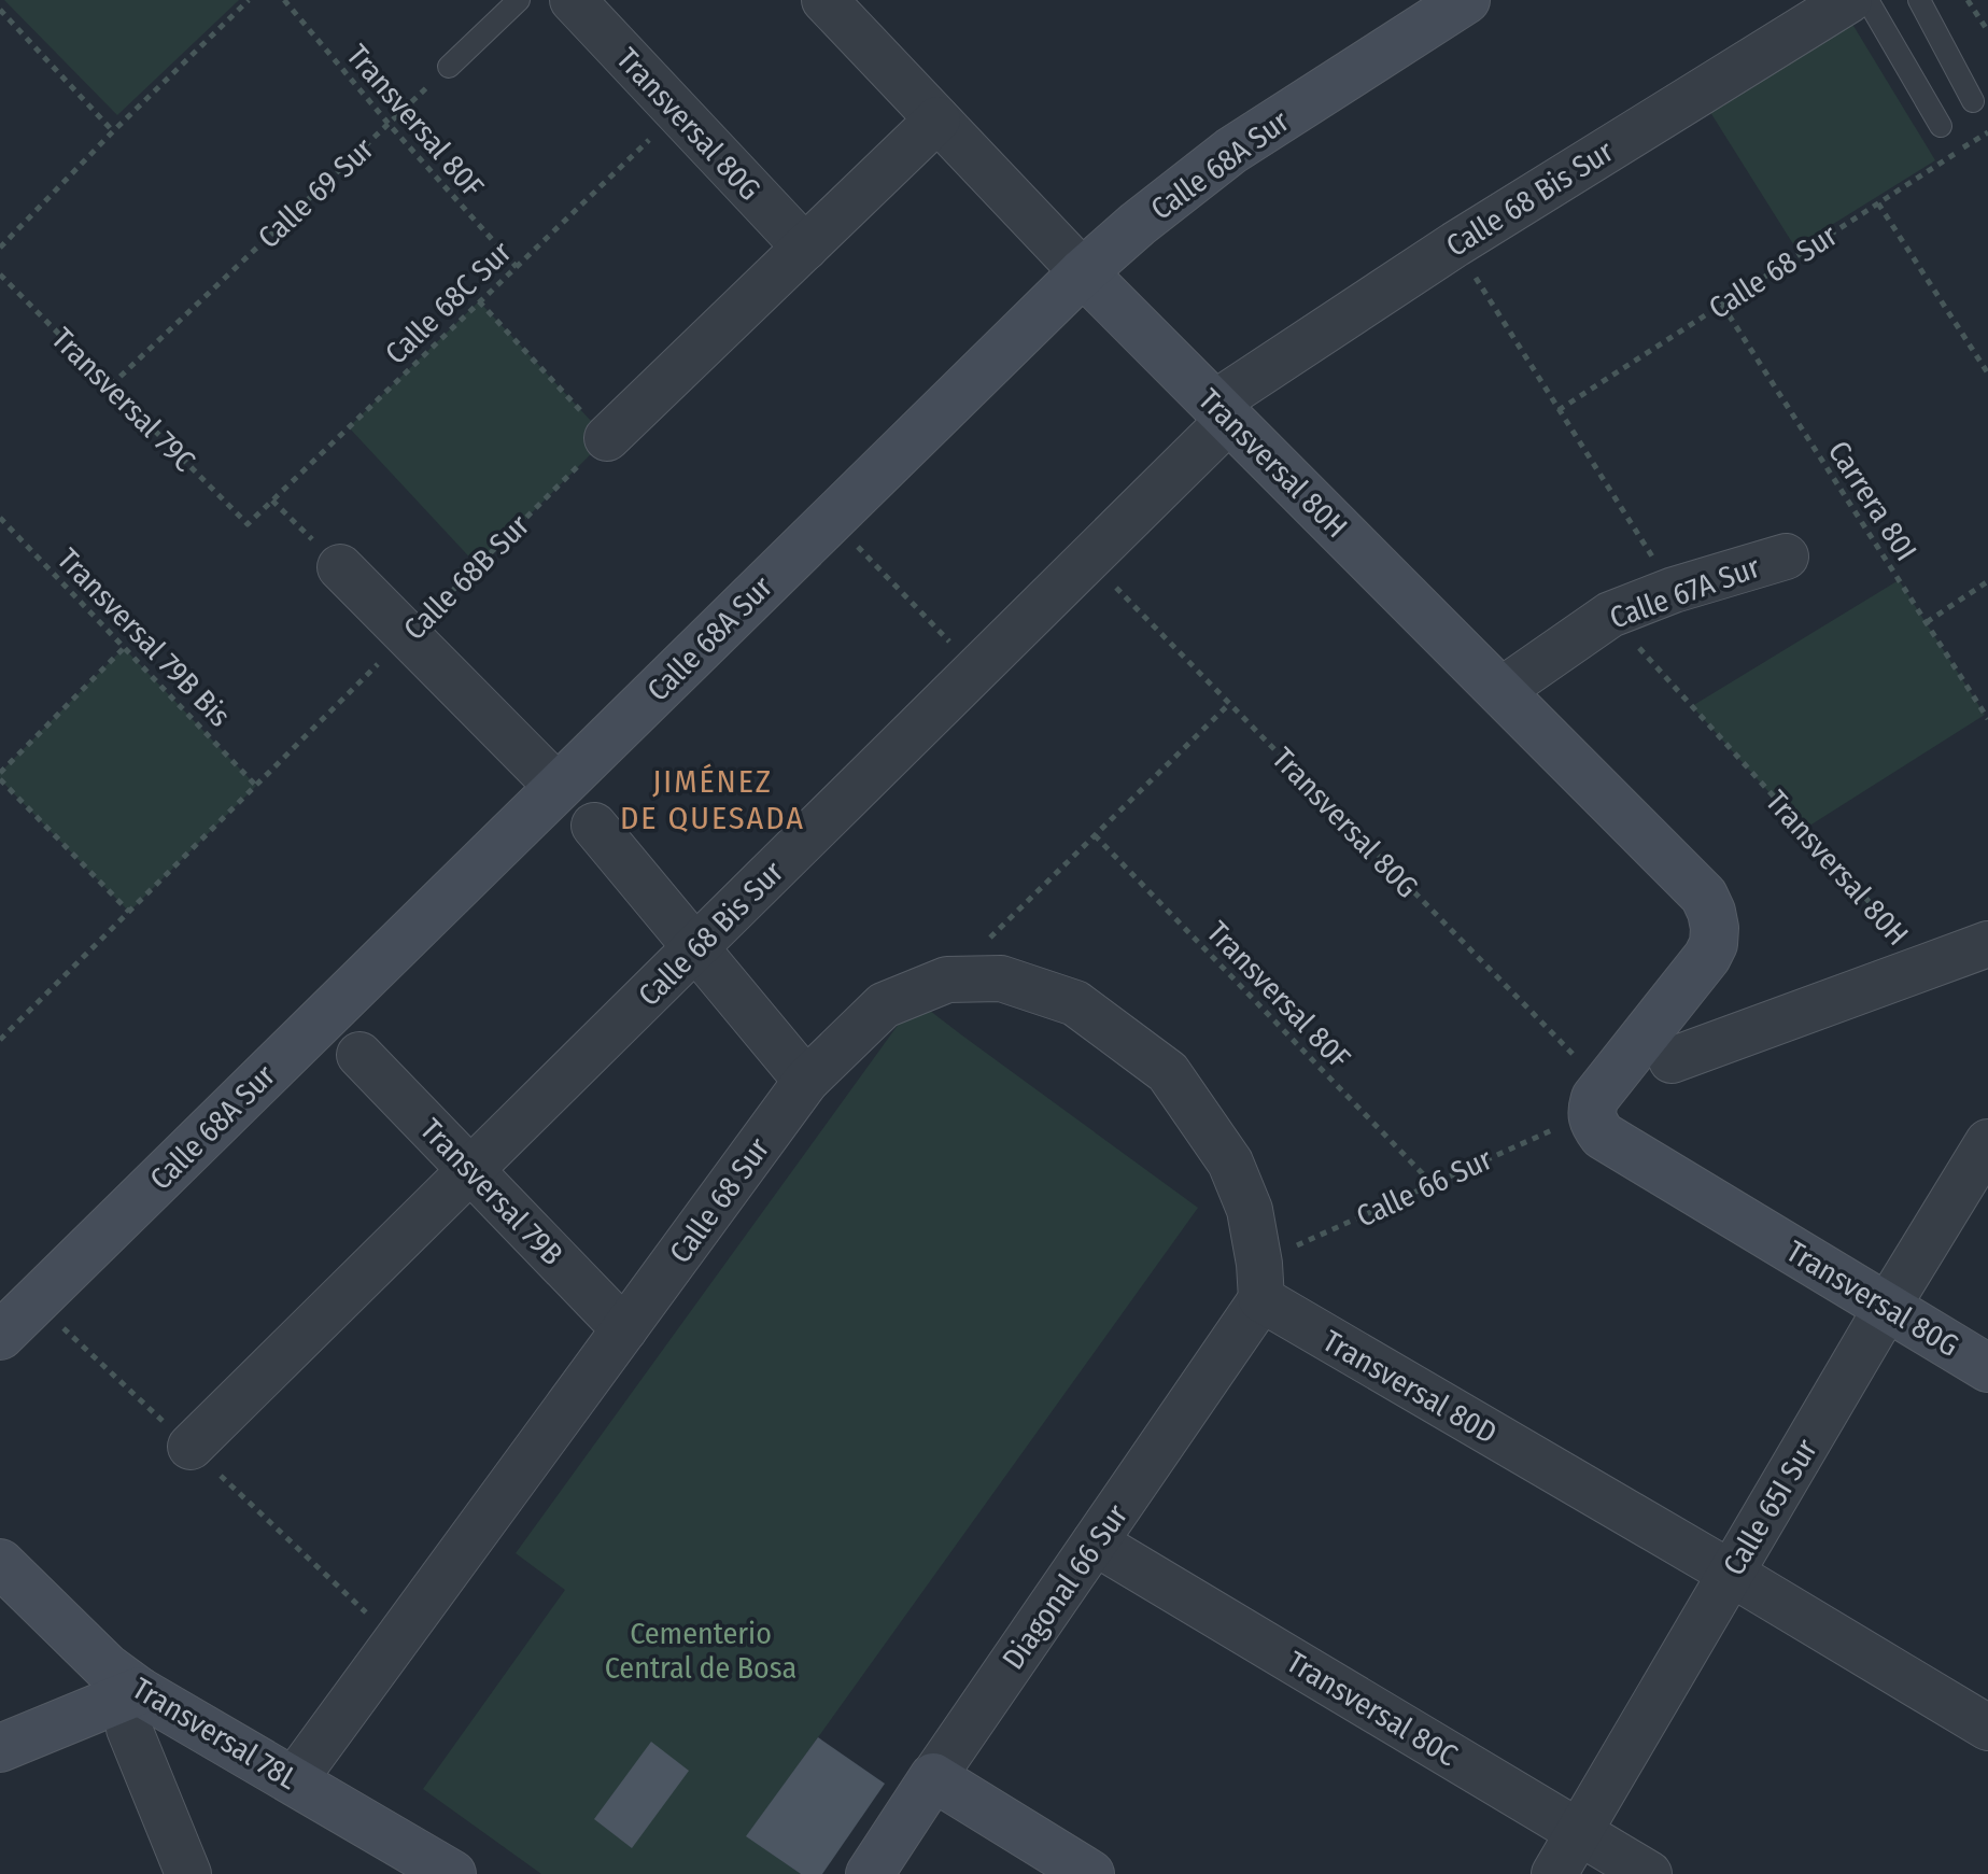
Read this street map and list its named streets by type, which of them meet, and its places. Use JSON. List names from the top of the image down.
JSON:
{
  "streets": {
    "street": [
      "Transversal 80G",
      "Calle 68A Sur",
      "Calle 68 Bis Sur",
      "Calle 68 Sur",
      "Transversal 80H",
      "Calle 67A Sur",
      "Transversal 79B",
      "Transversal 80D",
      "Calle 65I Sur",
      "Diagonal 66 Sur",
      "Transversal 80C",
      "Transversal 78L"
    ],
    "path": [
      "Transversal 80F",
      "Calle 69 Sur",
      "Calle 68C Sur",
      "Transversal 79C",
      "Carrera 80I",
      "Calle 68B Sur",
      "Transversal 79B Bis",
      "Calle 66 Sur"
    ]
  },
  "crossings": [
    ["Transversal 80F", "Calle 69 Sur"],
    ["Transversal 80F", "Calle 68C Sur"],
    ["Transversal 80F", "Calle 66 Sur"],
    ["Transversal 80G", "Calle 68 Bis Sur"],
    ["Transversal 80G", "Calle 68C Sur"],
    ["Transversal 80G", "Transversal 80H"],
    ["Transversal 80G", "Calle 66 Sur"],
    ["Transversal 80G", "Calle 65I Sur"],
    ["Calle 68A Sur", "Transversal 80H"],
    ["Calle 69 Sur", "Transversal 79C"],
    ["Calle 68 Bis Sur", "Transversal 80H"],
    ["Calle 68 Bis Sur", "Transversal 79B"],
    ["Calle 68 Sur", "Carrera 80I"],
    ["Calle 68 Sur", "Transversal 79B"],
    ["Calle 68 Sur", "Transversal 78L"],
    ["Calle 68C Sur", "Transversal 79C"],
    ["Transversal 80H", "Calle 67A Sur"],
    ["Transversal 80H", "Calle 66 Sur"],
    ["Calle 68B Sur", "Transversal 79B Bis"],
    ["Calle 66 Sur", "Transversal 80D"],
    ["Calle 66 Sur", "Diagonal 66 Sur"],
    ["Transversal 80D", "Calle 65I Sur"],
    ["Transversal 80D", "Diagonal 66 Sur"],
    ["Calle 65I Sur", "Transversal 80C"],
    ["Diagonal 66 Sur", "Transversal 80C"]
  ],
  "districts": ["JIMÉNEZ DE QUESADA"],
  "parks": ["Cementerio Central de Bosa"]
}
